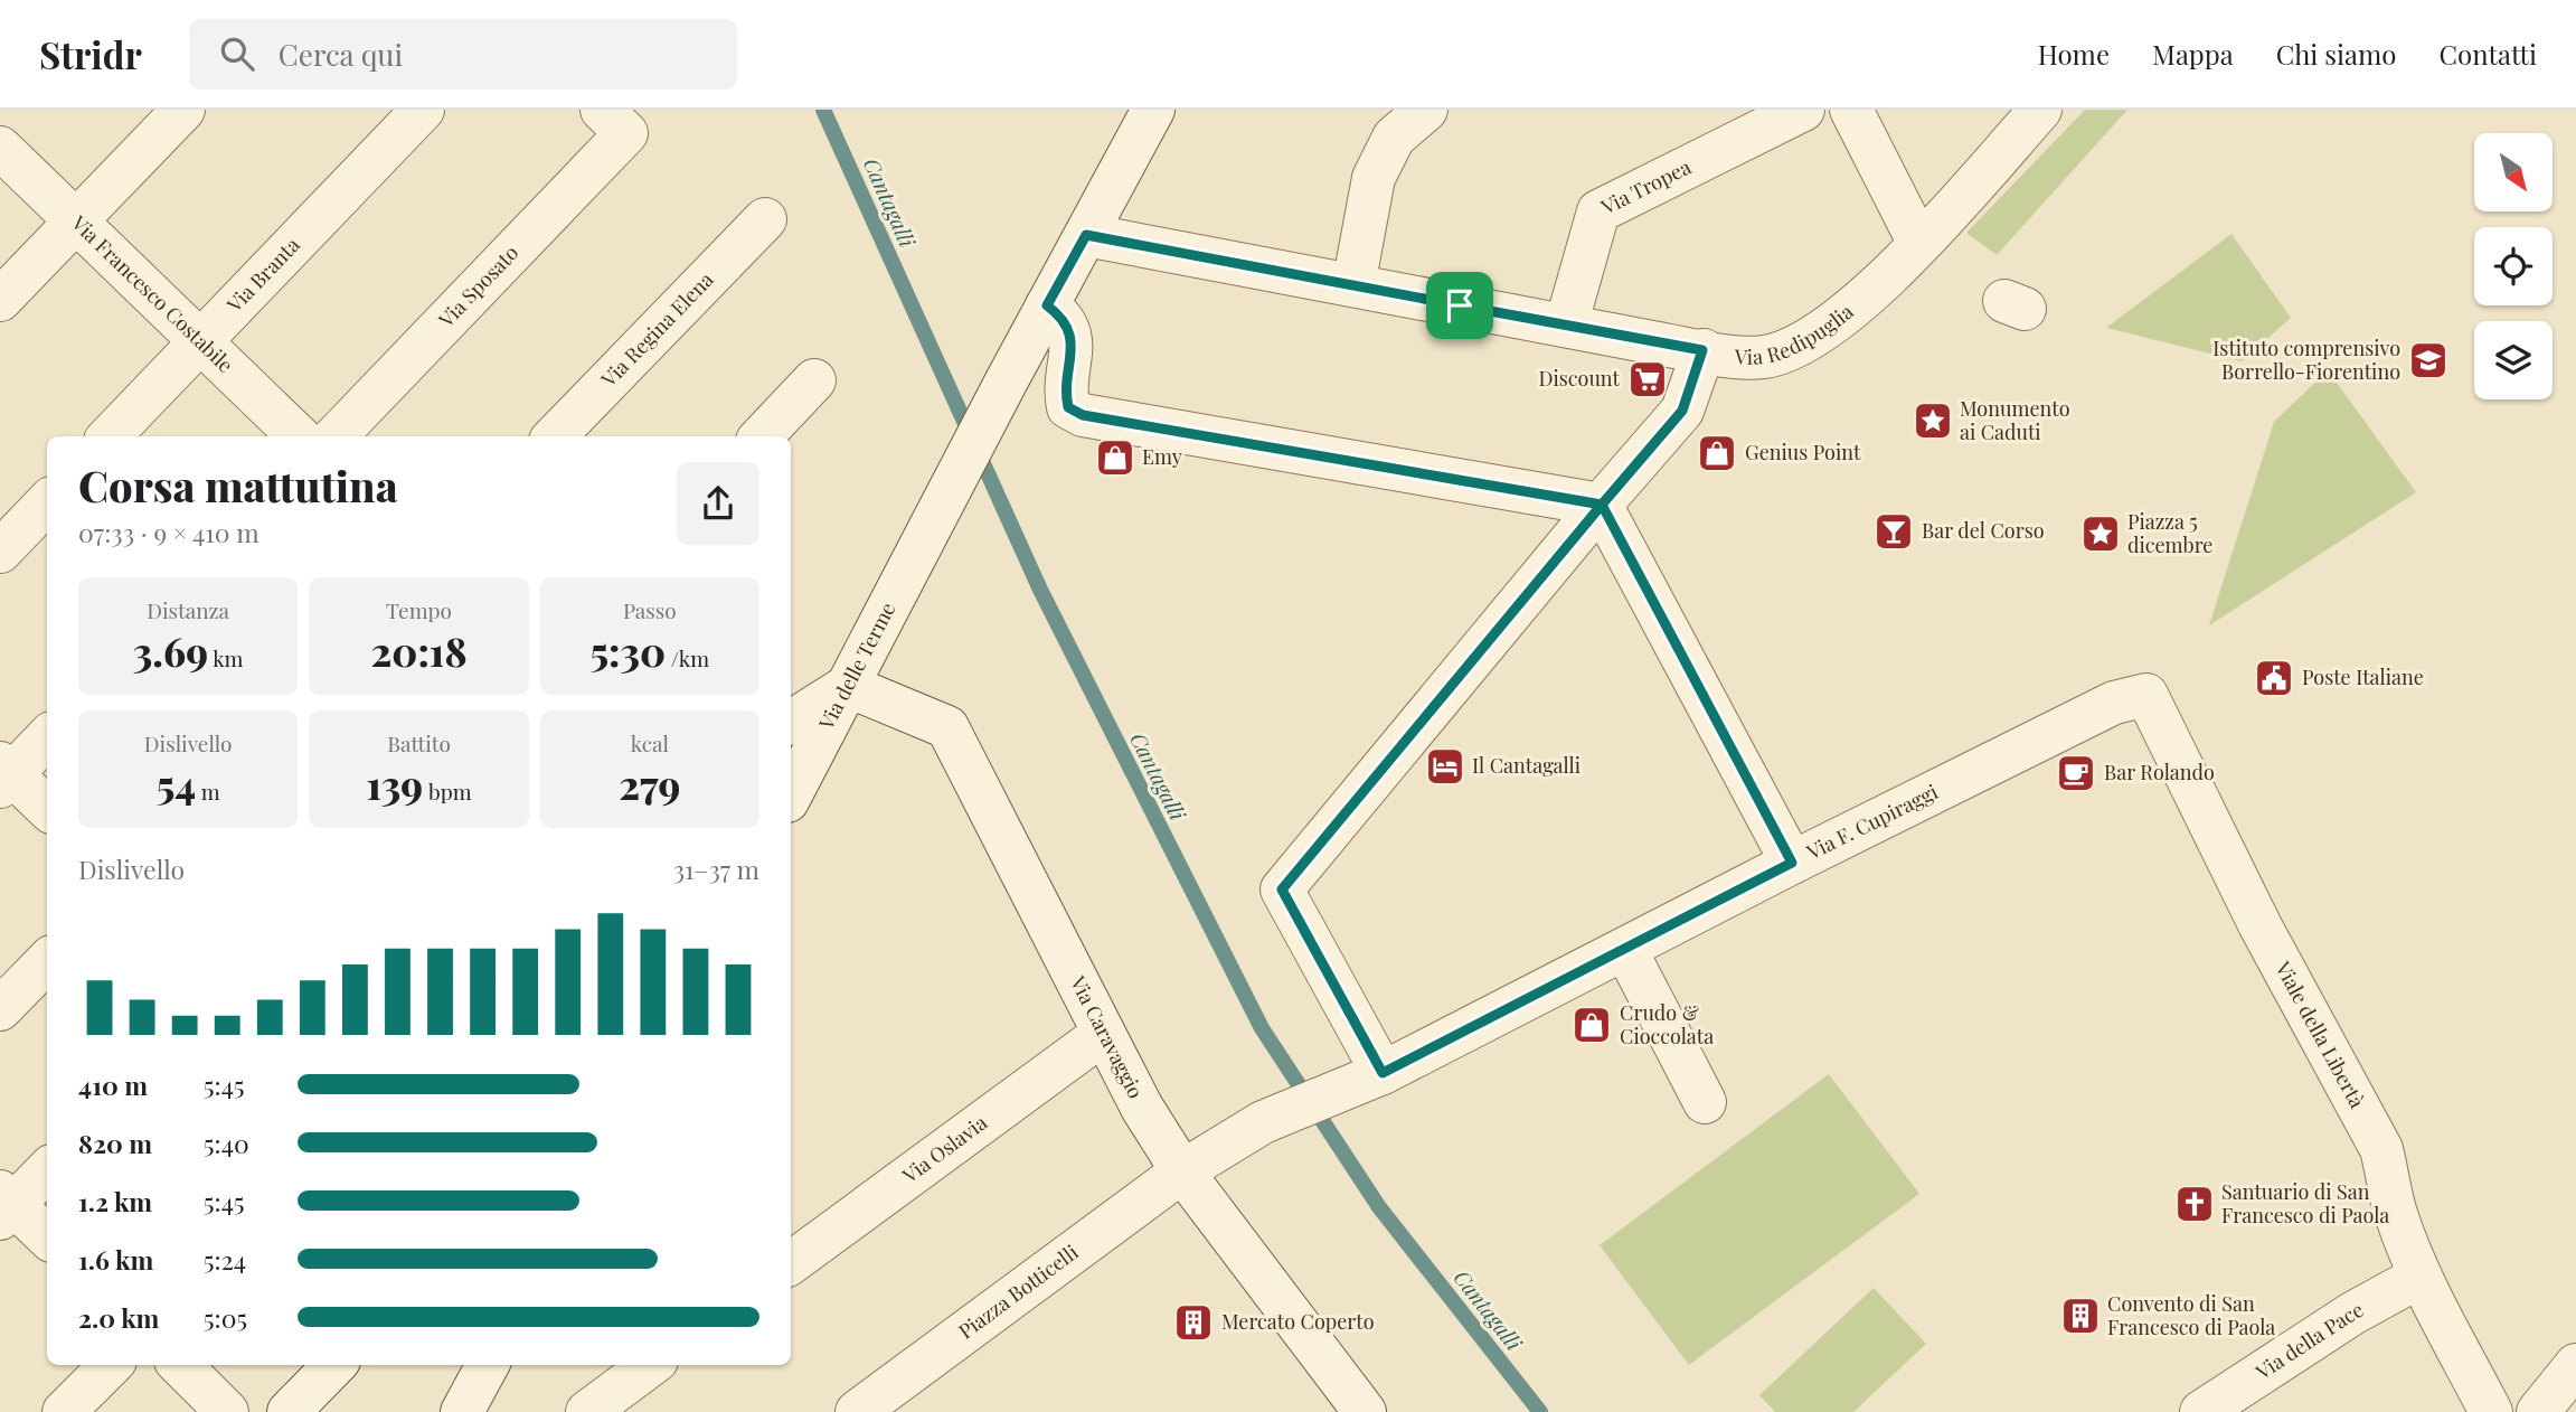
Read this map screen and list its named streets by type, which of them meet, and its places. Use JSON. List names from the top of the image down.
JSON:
{
  "streets": {
    "street": [
      "Via Tropea",
      "Via Branta",
      "Via Sposato",
      "Via Francesco Costabile",
      "Via Redipuglia",
      "Via Regina Elena",
      "Via delle Terme",
      "Via F. Cupiraggi",
      "Viale della Libertà",
      "Via Caravaggio",
      "Via Oslavia",
      "Piazza Botticelli",
      "Via della Pace"
    ]
  },
  "crossings": [
    ["Via Tropea", "Via Redipuglia"],
    ["Via Branta", "Via Francesco Costabile"],
    ["Via delle Terme", "Via Caravaggio"],
    ["Via F. Cupiraggi", "Viale della Libertà"],
    ["Via F. Cupiraggi", "Piazza Botticelli"],
    ["Viale della Libertà", "Via della Pace"],
    ["Via Caravaggio", "Via Oslavia"],
    ["Via Caravaggio", "Piazza Botticelli"]
  ],
  "water": ["Cantagalli"],
  "places": {
    "school or university": ["Istituto comprensivo Borrello-Fiorentino"],
    "supermarket": ["Discount"],
    "place": ["Monumento ai Caduti", "Piazza 5 dicembre"],
    "shop": ["Genius Point", "Emy", "Crudo & Cioccolata"],
    "bar": ["Bar del Corso"],
    "public building": ["Poste Italiane"],
    "hotel": ["Il Cantagalli"],
    "cafe": ["Bar Rolando"],
    "church": ["Santuario di San Francesco di Paola"],
    "building": ["Convento di San Francesco di Paola", "Mercato Coperto"]
  },
  "north": "bottom right",
  "page": {
    "header": "Stridr",
    "search": "Cerca qui",
    "nav": [
      "Home",
      "Mappa",
      "Chi siamo",
      "Contatti"
    ],
    "heading": ["Corsa mattutina", "07:33 · 9 × 410 m"],
    "stats": [
      ["Distanza", "3.69 km"],
      ["Tempo", "20:18"],
      ["Passo", "5:30 /km"],
      ["Dislivello", "54 m"],
      ["Battito", "139 bpm"],
      ["kcal", "279"]
    ],
    "chart": ["Dislivello", "31–37 m"],
    "list": [
      {
        "name": "410 m",
        "note": "5:45"
      },
      {
        "name": "820 m",
        "note": "5:40"
      },
      {
        "name": "1.2 km",
        "note": "5:45"
      },
      {
        "name": "1.6 km",
        "note": "5:24"
      },
      {
        "name": "2.0 km",
        "note": "5:05"
      }
    ]
  }
}
